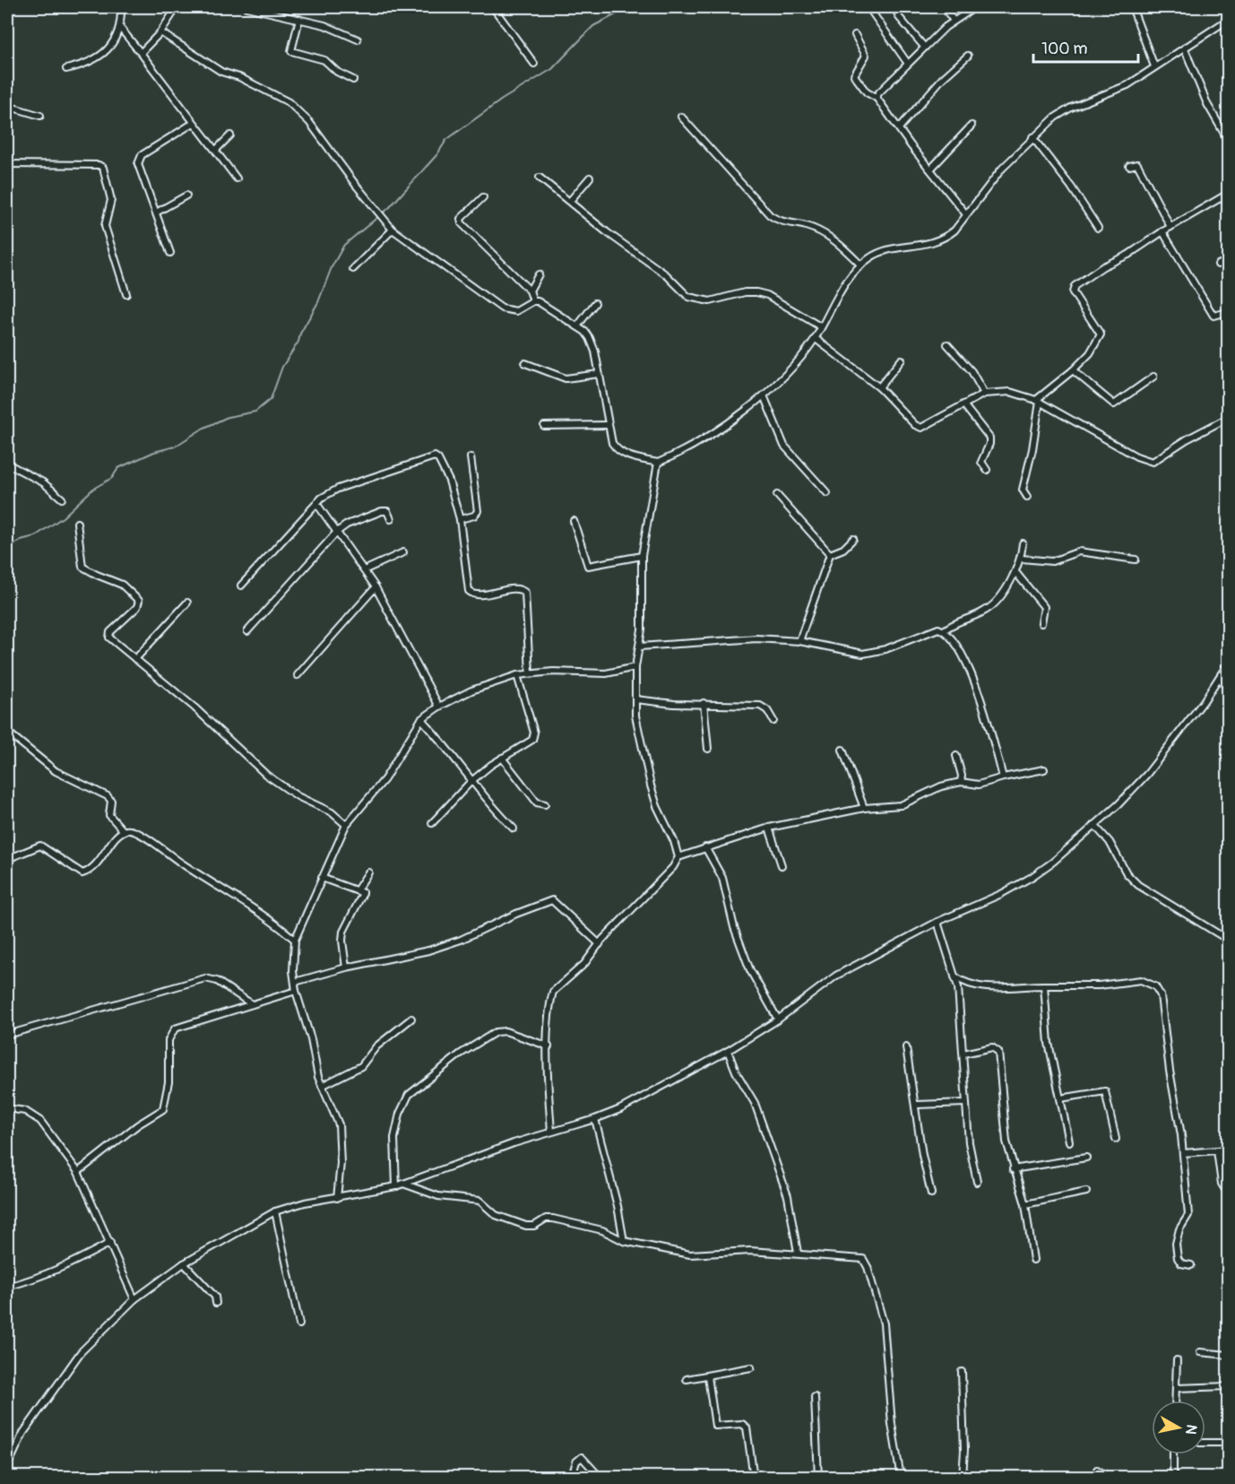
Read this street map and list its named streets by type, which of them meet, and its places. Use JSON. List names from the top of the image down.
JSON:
{
  "scale_bar": "100 m",
  "north": "right"
}
